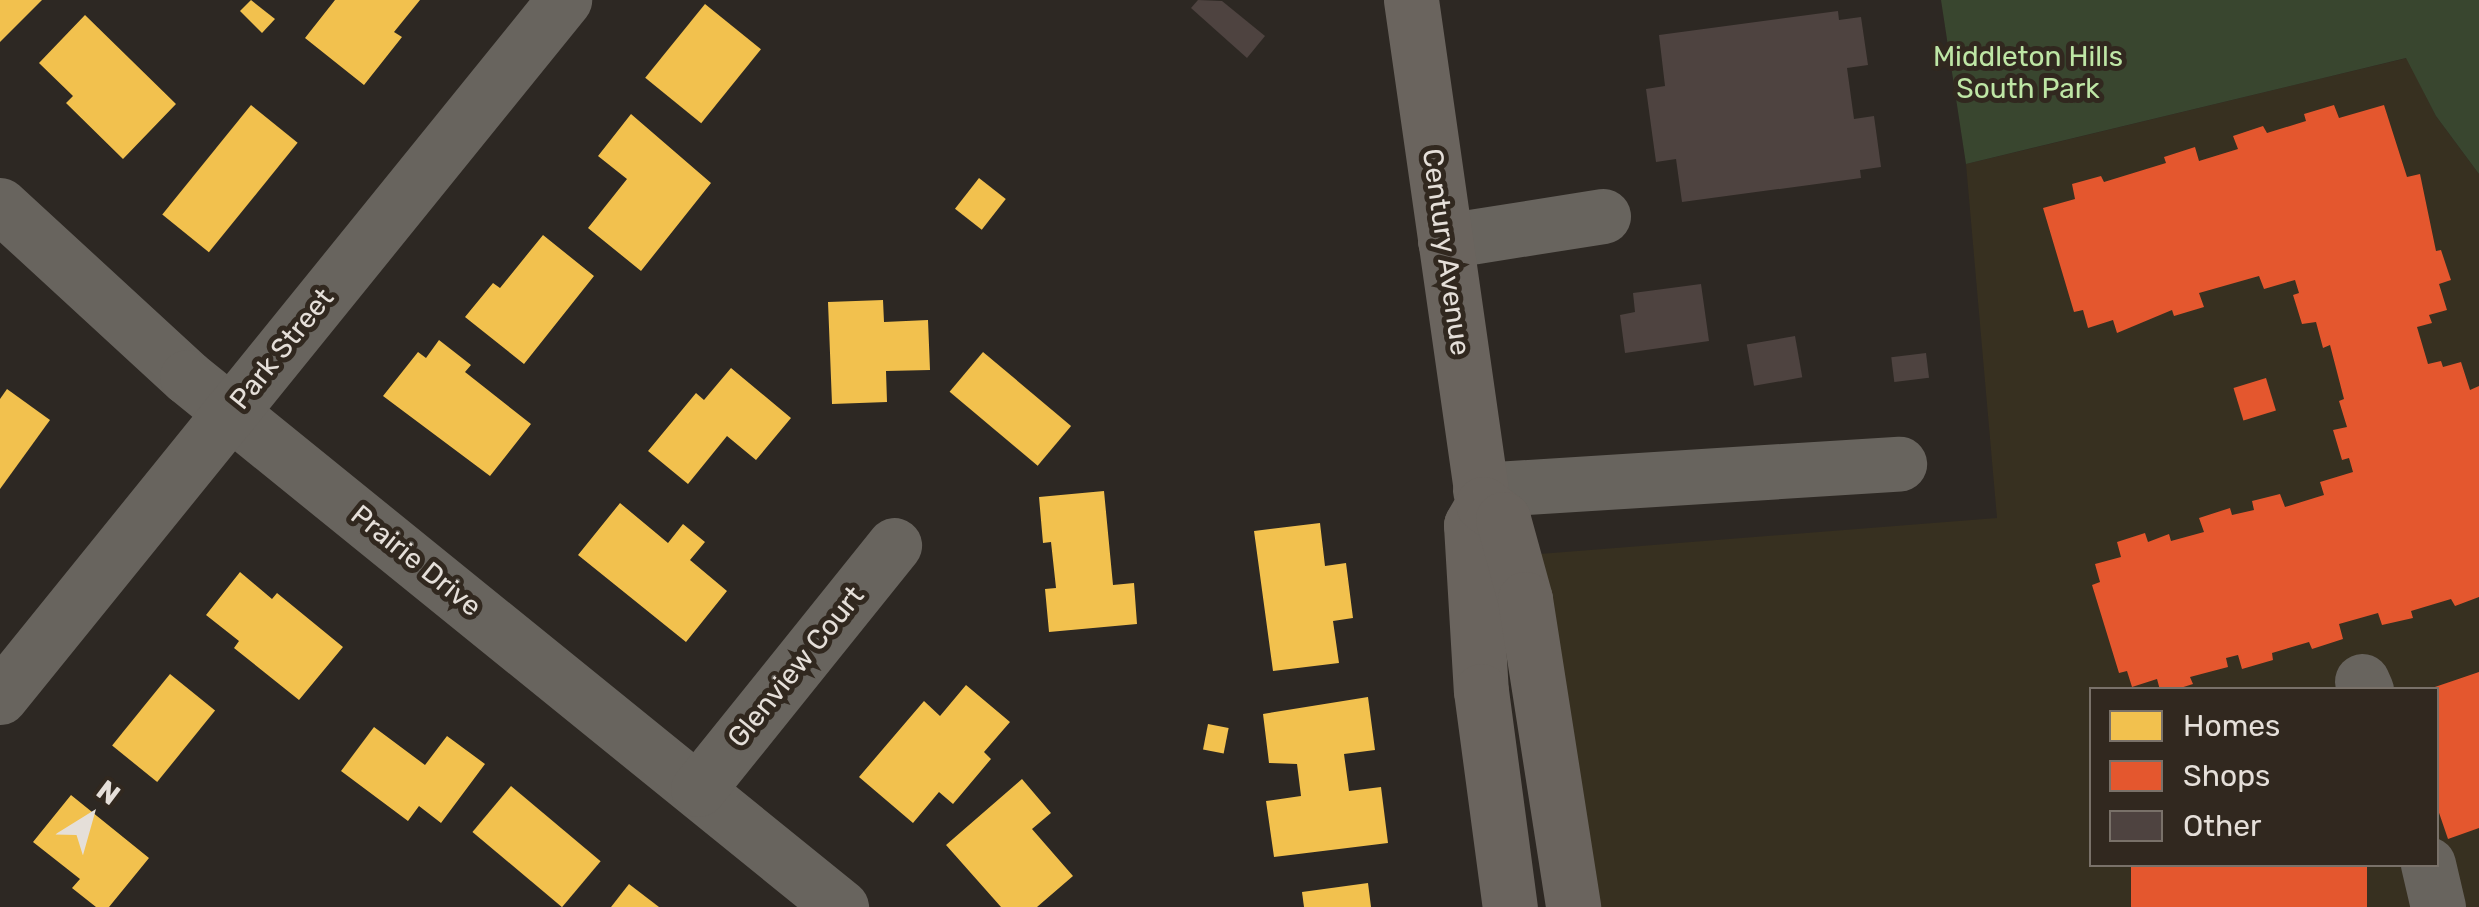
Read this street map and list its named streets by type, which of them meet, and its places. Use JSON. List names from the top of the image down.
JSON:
{
  "streets": {
    "main road": ["Century Avenue"],
    "street": ["Park Street", "Prairie Drive", "Glenview Court"]
  },
  "crossings": [
    ["Park Street", "Prairie Drive"],
    ["Prairie Drive", "Glenview Court"]
  ],
  "parks": ["Middleton Hills South Park"],
  "legend": ["Homes", "Shops", "Other"],
  "north": "top right"
}
